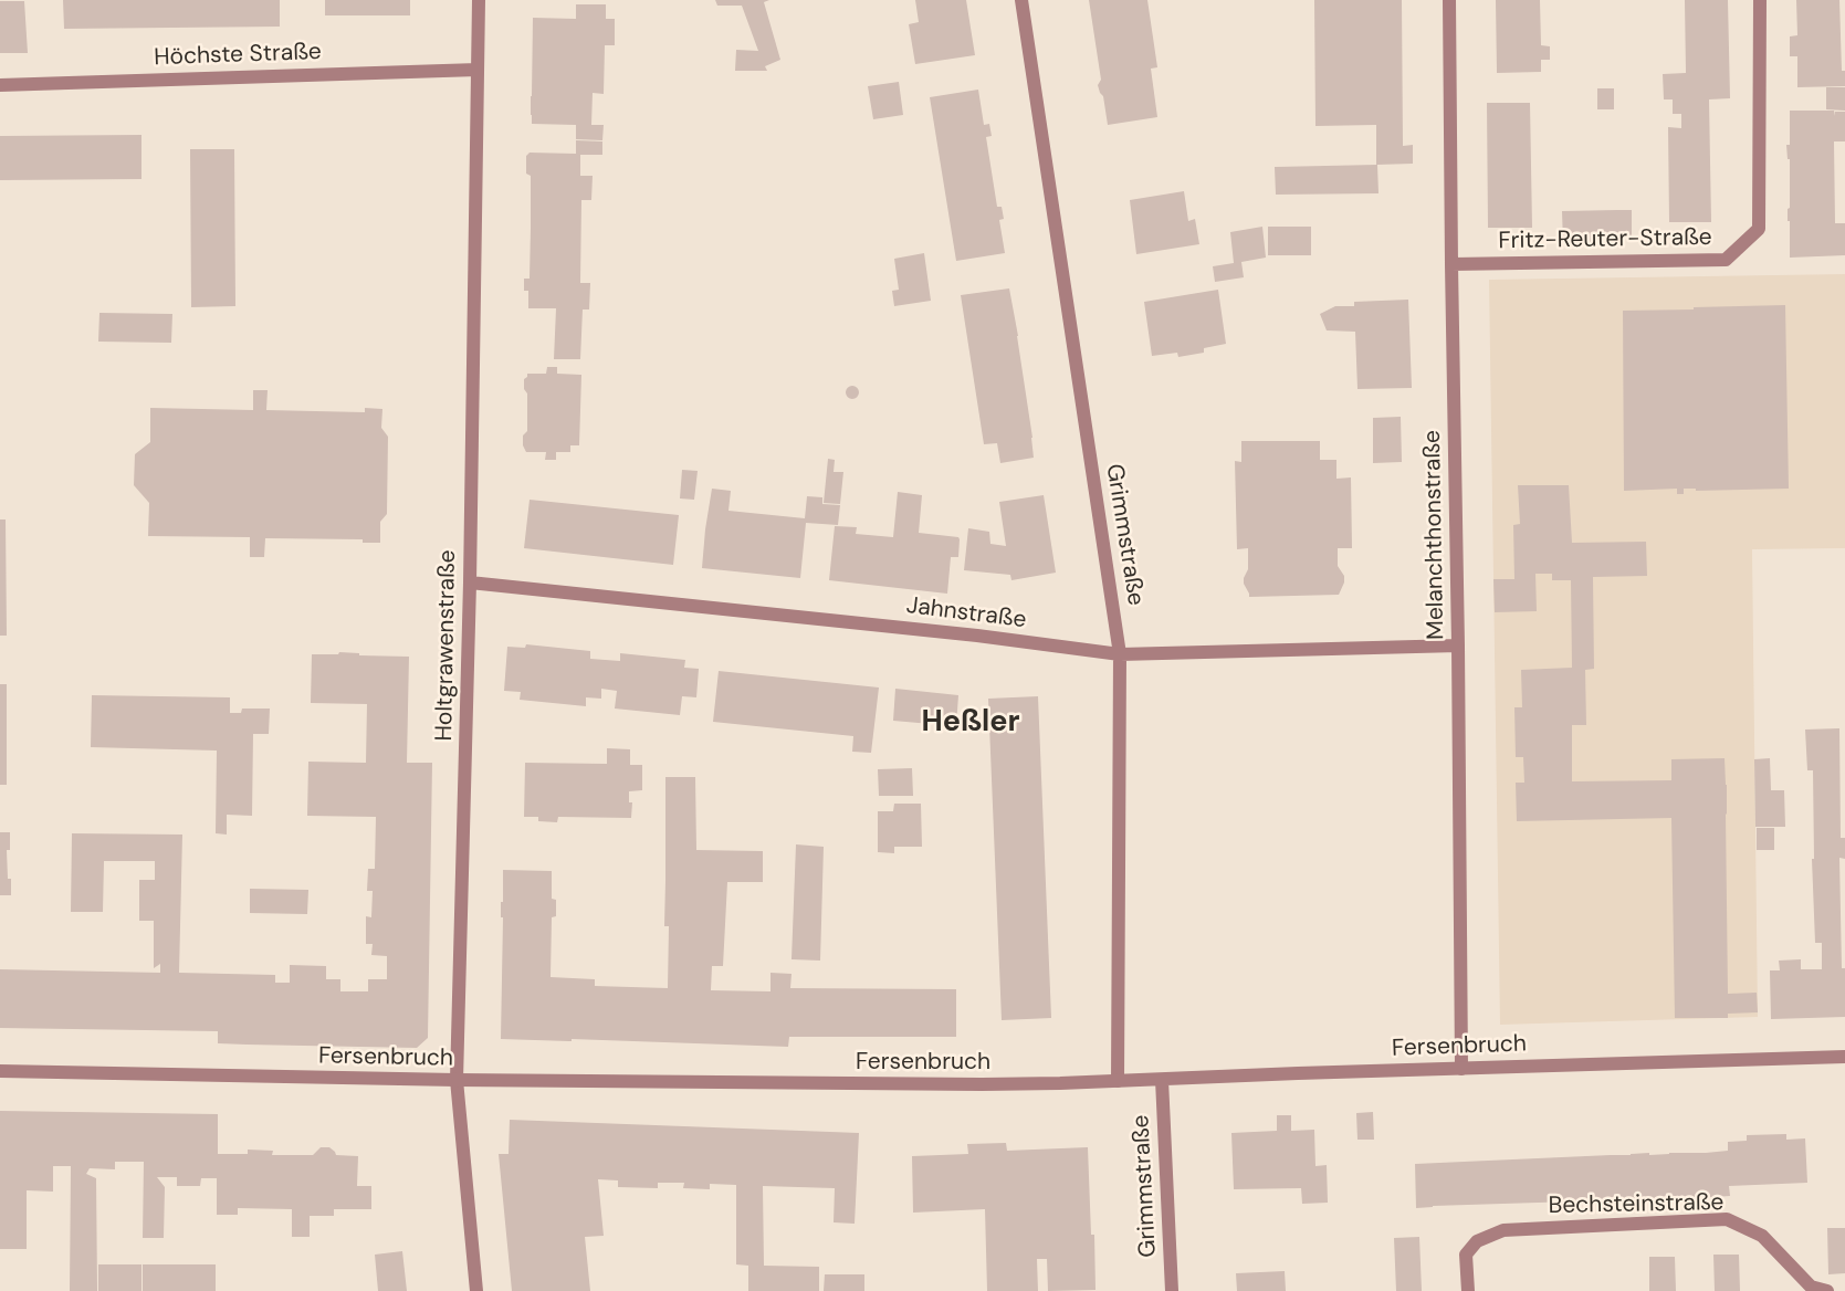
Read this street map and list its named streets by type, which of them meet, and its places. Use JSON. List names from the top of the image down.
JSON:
{
  "streets": {
    "street": [
      "Höchste Straße",
      "Fritz-Reuter-Straße",
      "Grimmstraße",
      "Melanchthonstraße",
      "Jahnstraße",
      "Holtgrawenstraße",
      "Fersenbruch",
      "Bechsteinstraße"
    ]
  },
  "crossings": [
    ["Höchste Straße", "Holtgrawenstraße"],
    ["Fritz-Reuter-Straße", "Melanchthonstraße"],
    ["Grimmstraße", "Jahnstraße"],
    ["Grimmstraße", "Fersenbruch"],
    ["Melanchthonstraße", "Jahnstraße"],
    ["Melanchthonstraße", "Fersenbruch"],
    ["Jahnstraße", "Holtgrawenstraße"],
    ["Holtgrawenstraße", "Fersenbruch"]
  ],
  "districts": ["Heßler"]
}
